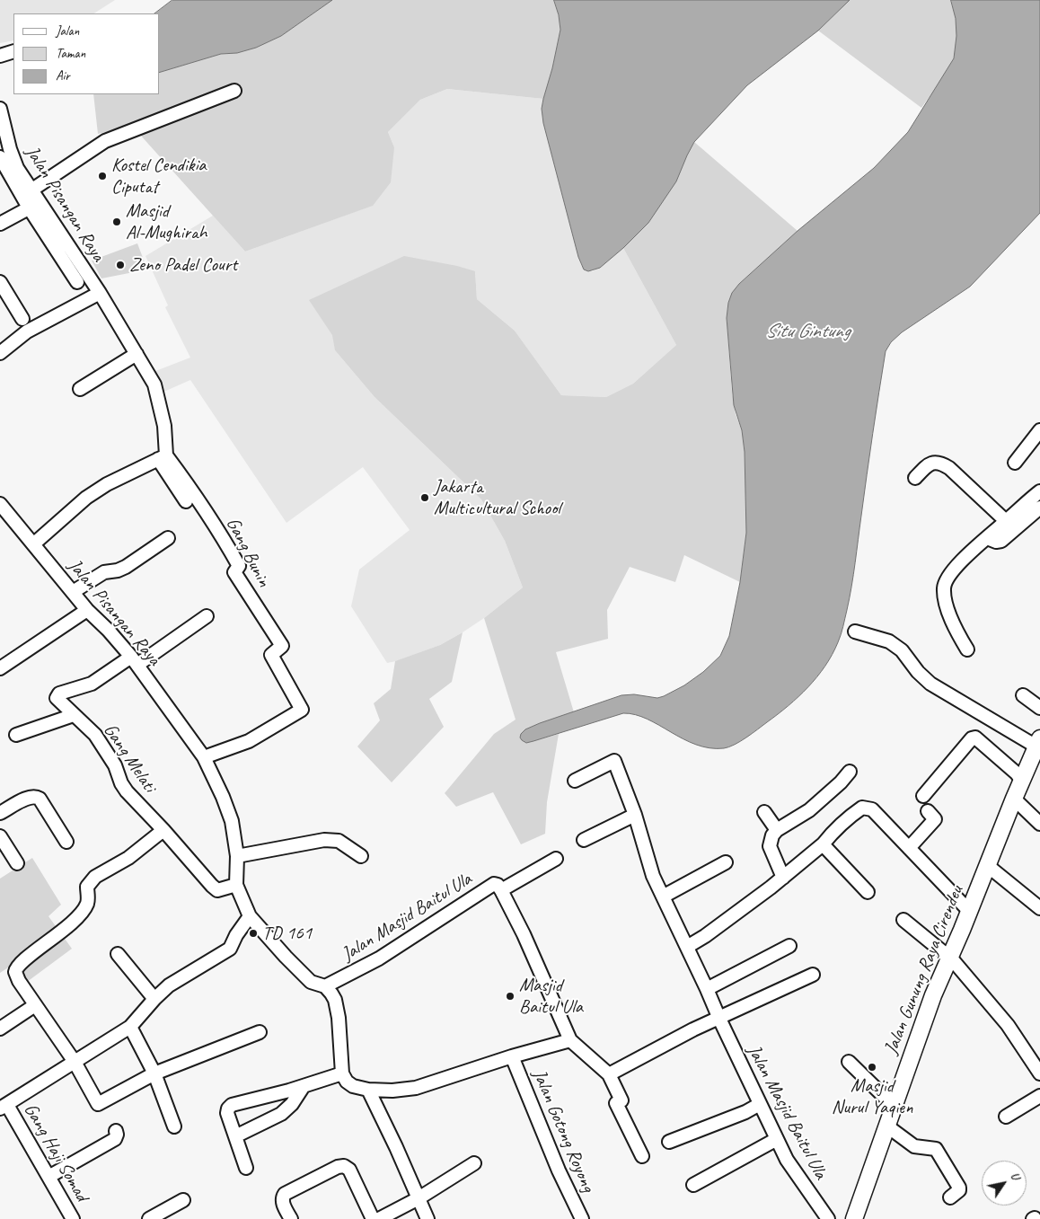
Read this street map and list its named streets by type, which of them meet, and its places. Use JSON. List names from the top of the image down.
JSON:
{
  "streets": {
    "street": [
      "Jalan Pisangan Raya",
      "Gang Bunin",
      "Gang Melati",
      "Jalan Masjid Baitul Ula",
      "Jalan Gunung Raya Cirendeu",
      "Jalan Gotong Royong",
      "Gang Haji Somad"
    ]
  },
  "crossings": [
    ["Jalan Pisangan Raya", "Gang Bunin"],
    ["Jalan Pisangan Raya", "Gang Melati"]
  ],
  "water": ["Situ Gintung"],
  "places": [
    "Kostel Cendikia Ciputat",
    "Masjid Al-Mughirah",
    "Zeno Padel Court",
    "Jakarta Multicultural School",
    "TD 161",
    "Masjid Baitul Ula",
    "Masjid Nurul Yaqien"
  ],
  "legend": ["Jalan", "Taman", "Air"],
  "north": "top right"
}
